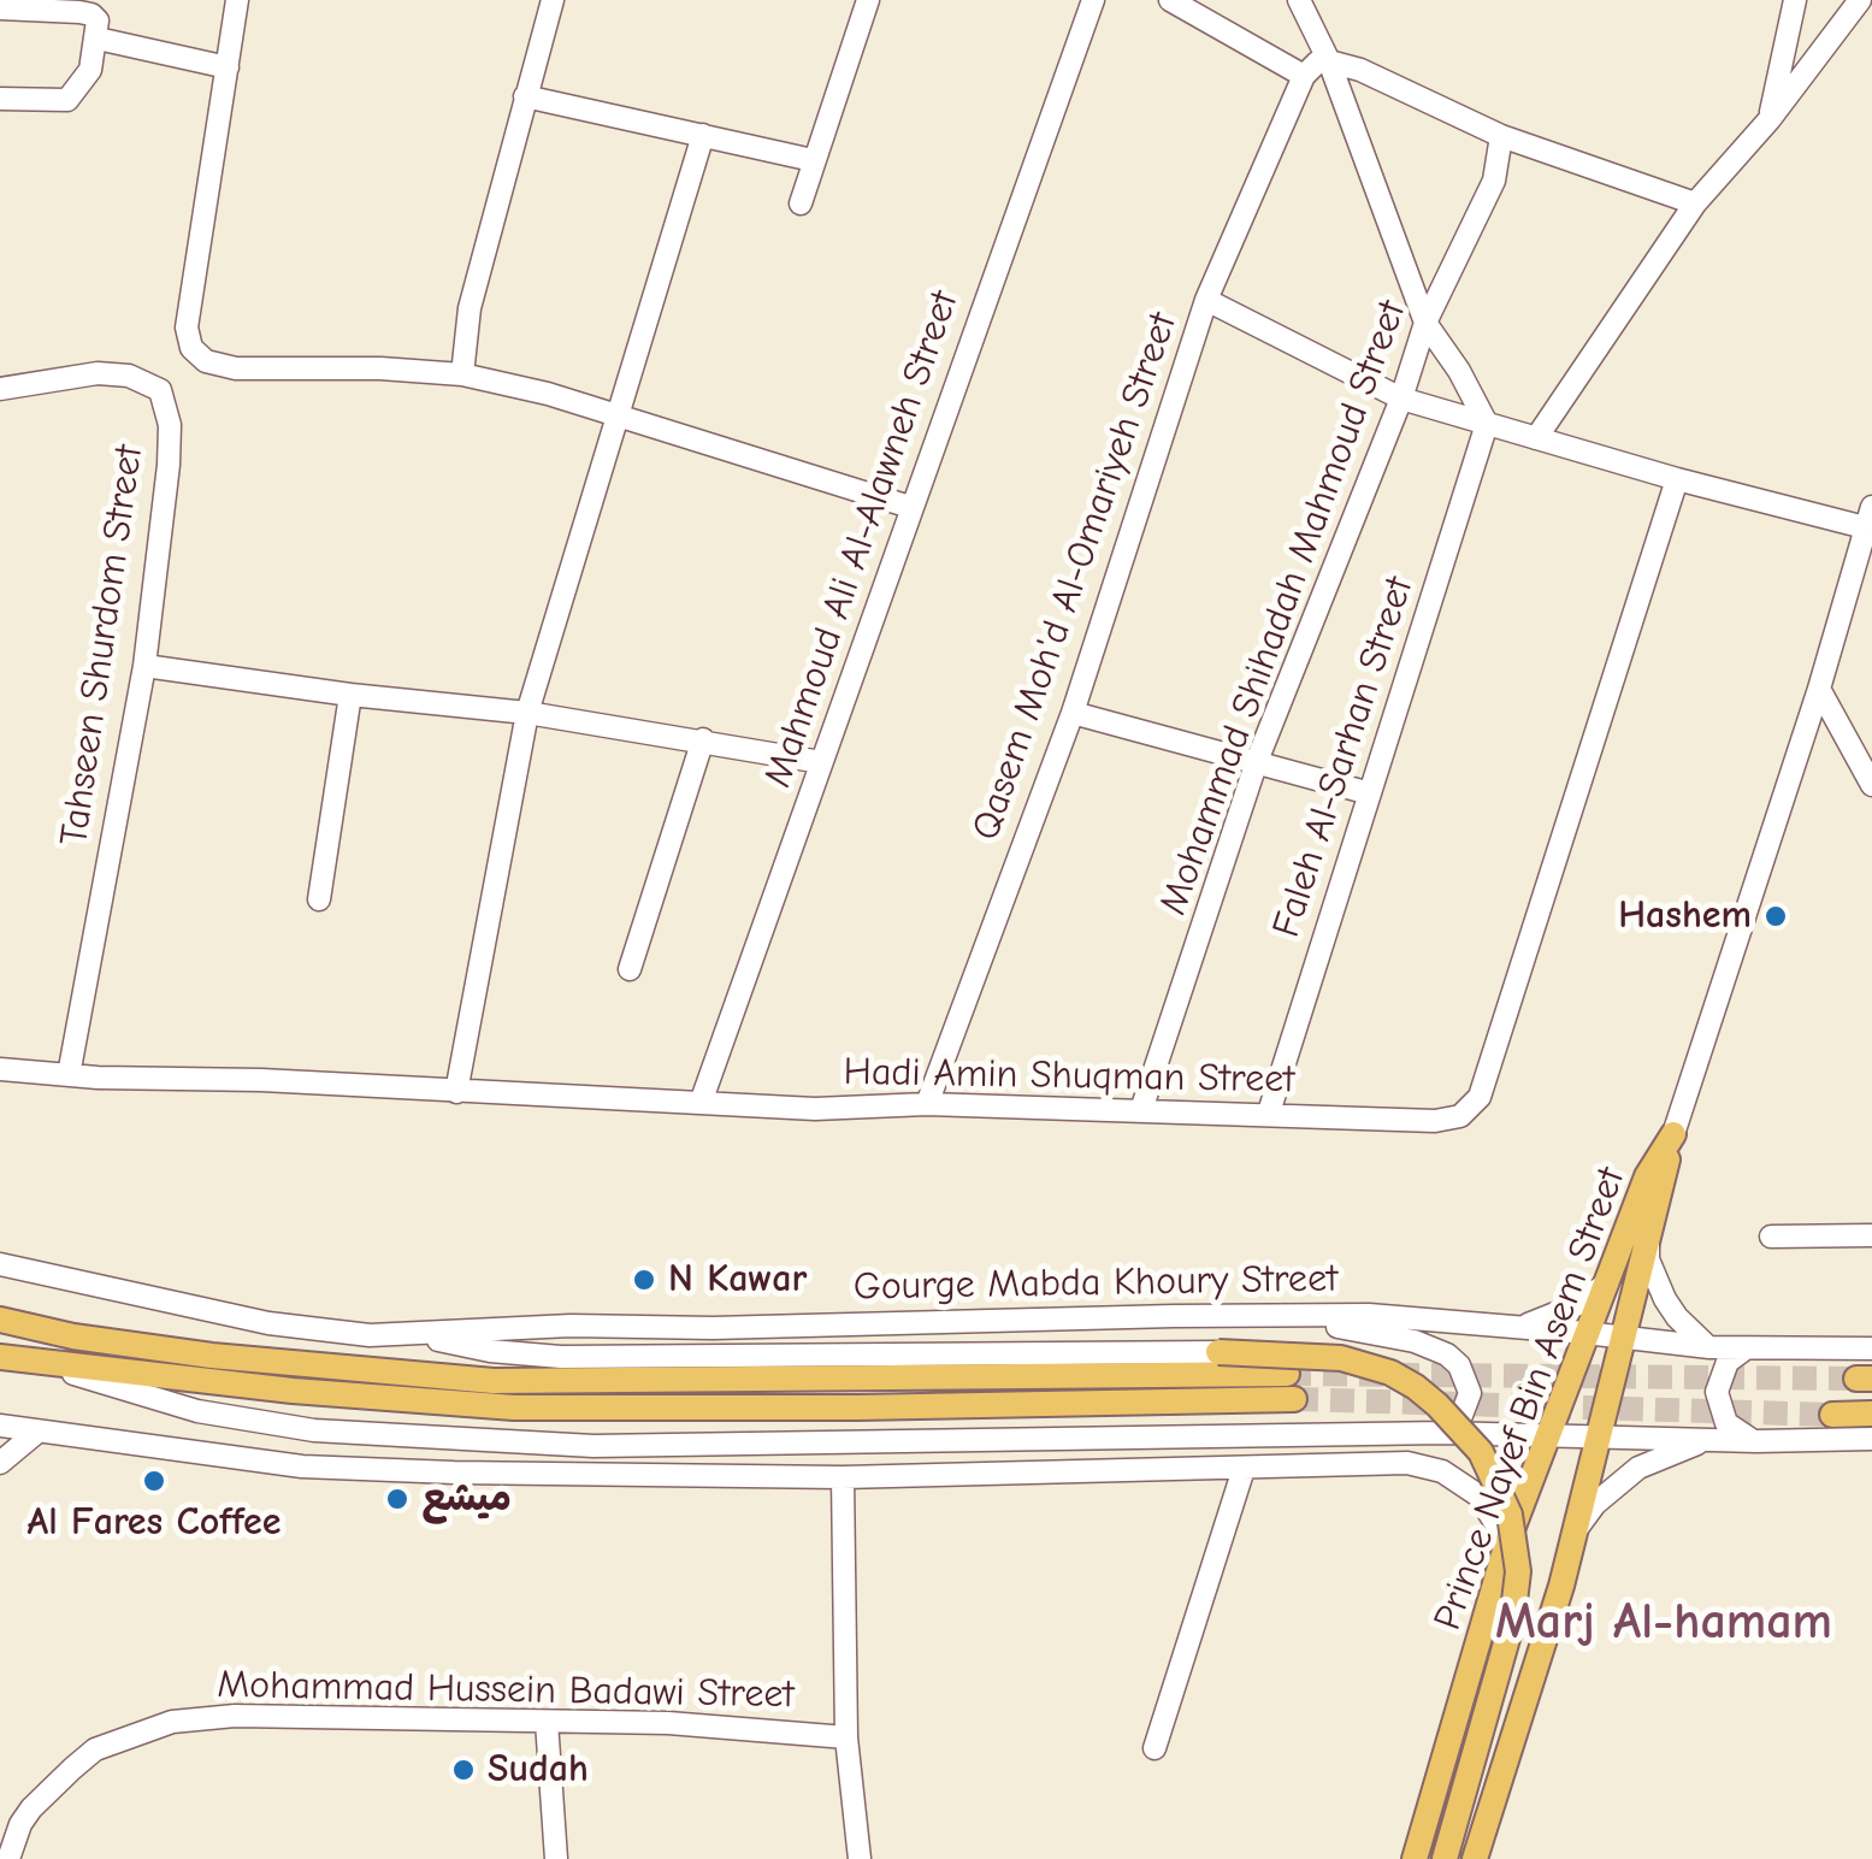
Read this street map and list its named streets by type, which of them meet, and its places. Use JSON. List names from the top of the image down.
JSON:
{
  "streets": {
    "main road": ["Prince Nayef Bin Asem Street"],
    "street": [
      "Mahmoud Ali Al-Alawneh Street",
      "Qasem Moh'd Al-Omariyeh Street",
      "Mohammad Shihadah Mahmoud Street",
      "Tahseen Shurdom Street",
      "Faleh Al-Sarhan Street",
      "Hadi Amin Shuqman Street",
      "Gourge Mabda Khoury Street",
      "Mohammad Hussein Badawi Street"
    ]
  },
  "crossings": [
    ["Mahmoud Ali Al-Alawneh Street", "Hadi Amin Shuqman Street"],
    ["Qasem Moh'd Al-Omariyeh Street", "Hadi Amin Shuqman Street"],
    ["Mohammad Shihadah Mahmoud Street", "Hadi Amin Shuqman Street"],
    ["Tahseen Shurdom Street", "Hadi Amin Shuqman Street"],
    ["Faleh Al-Sarhan Street", "Hadi Amin Shuqman Street"],
    ["Gourge Mabda Khoury Street", "Prince Nayef Bin Asem Street"]
  ],
  "districts": ["Marj Al-hamam"],
  "places": [
    "Hashem",
    "N Kawar",
    "Al Fares Coffee",
    "ميشع",
    "Sudah"
  ]
}
